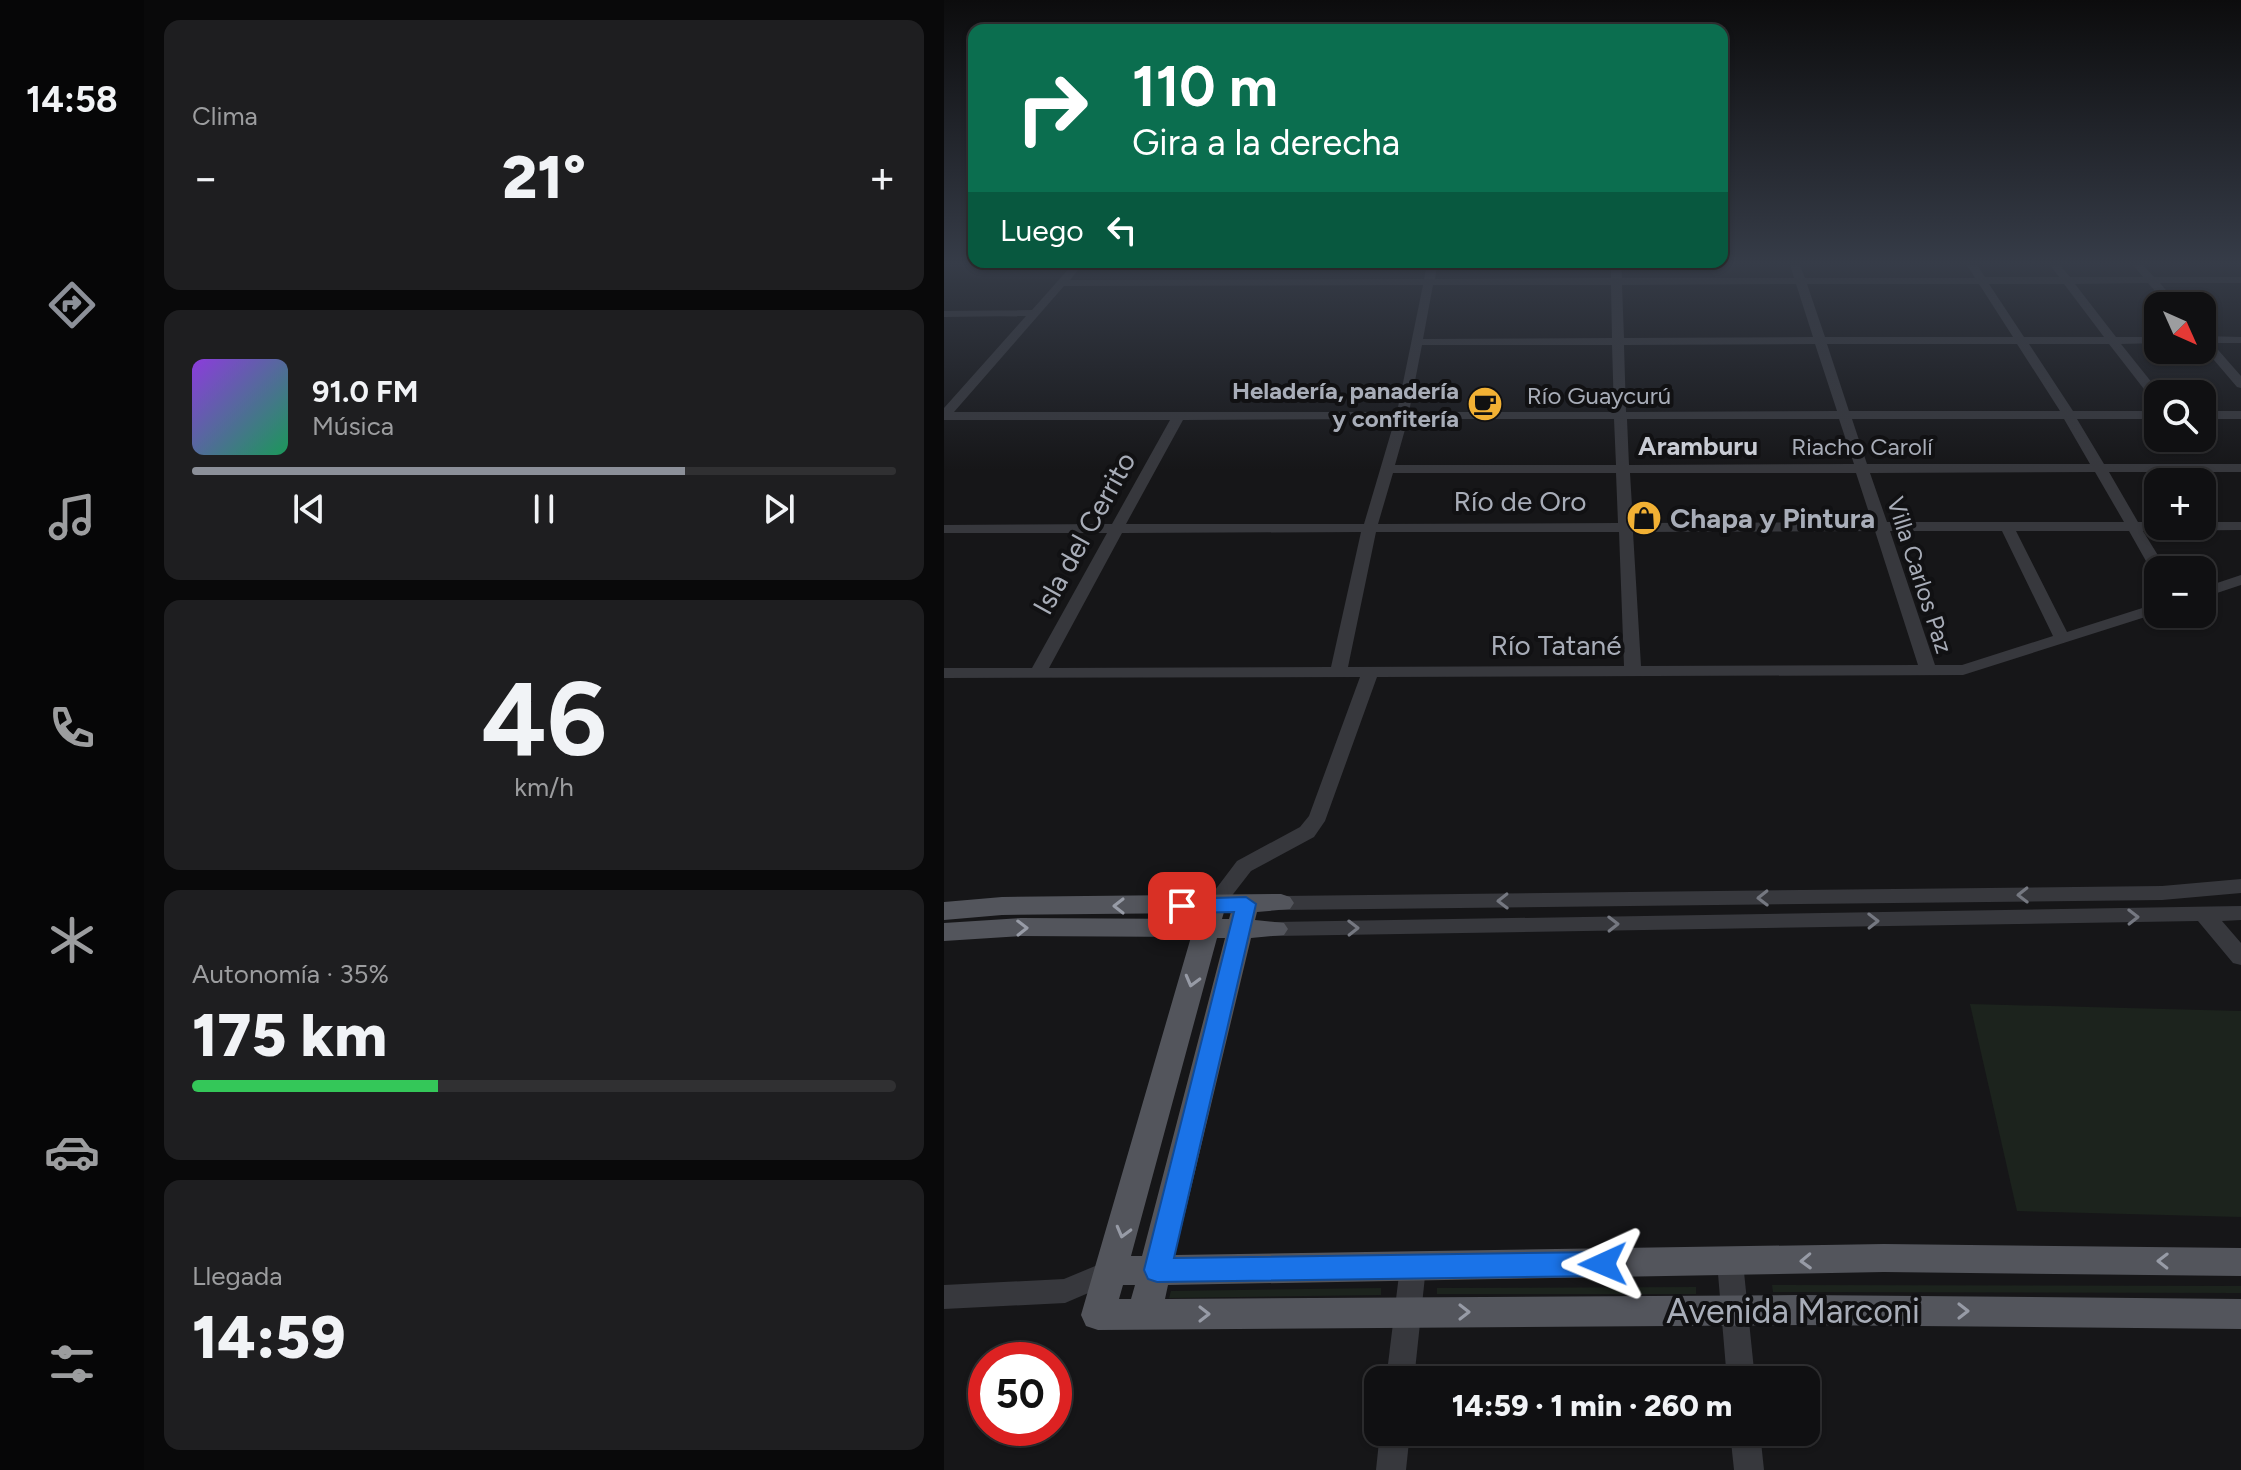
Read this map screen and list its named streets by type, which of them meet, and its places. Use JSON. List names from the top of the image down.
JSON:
{
  "streets": {
    "main road": ["Avenida Marconi"],
    "street": [
      "Río Guaycurú",
      "Riacho Carolí",
      "Río de Oro",
      "Isla del Cerrito",
      "Villa Carlos Paz",
      "Río Tatané"
    ]
  },
  "crossings": [
    ["Río Guaycurú", "Isla del Cerrito"],
    ["Río Guaycurú", "Villa Carlos Paz"],
    ["Riacho Carolí", "Villa Carlos Paz"],
    ["Río de Oro", "Isla del Cerrito"],
    ["Río de Oro", "Villa Carlos Paz"],
    ["Isla del Cerrito", "Río Tatané"],
    ["Villa Carlos Paz", "Río Tatané"]
  ],
  "districts": ["Aramburu"],
  "places": {
    "cafe": ["Heladería, panadería y confitería"],
    "shop": ["Chapa y Pintura"]
  },
  "north": "bottom right",
  "page": {
    "tabs": "14:58",
    "tile": [
      "Clima",
      ["46", "km/h"],
      ["Autonomía · 35%", "175 km"],
      ["Llegada", "14:59"]
    ],
    "turn": ["110 m", "Gira a la derecha"],
    "heat": ["−", "21°", "+"],
    "then": "Luego",
    "map_buttons": ["+", "−"],
    "song": ["91.0 FM", "Música"],
    "limit": "50",
    "trip": "14:59 · 1 min · 260 m"
  }
}
